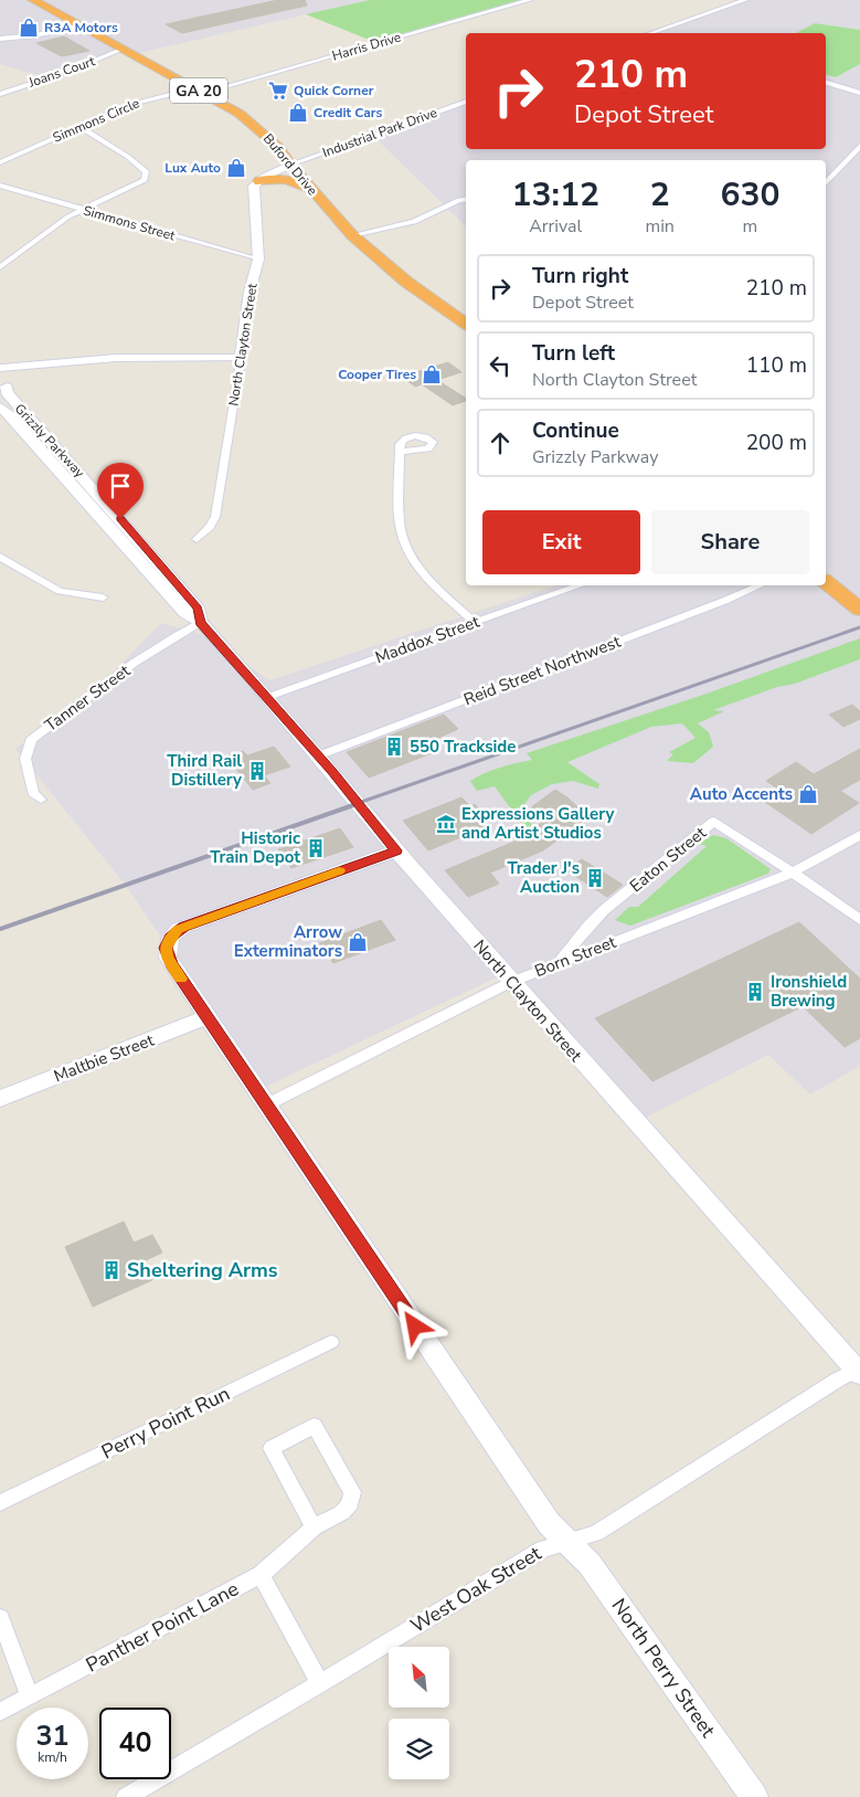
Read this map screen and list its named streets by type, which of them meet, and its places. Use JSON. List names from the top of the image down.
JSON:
{
  "streets": {
    "highway": ["GA 20", "Buford Drive"],
    "street": [
      "Harris Drive",
      "Joans Court",
      "Simmons Circle",
      "Industrial Park Drive",
      "Simmons Street",
      "North Clayton Street",
      "Grizzly Parkway",
      "Maddox Street",
      "Reid Street Northwest",
      "Tanner Street",
      "Eaton Street",
      "Born Street",
      "Maltbie Street",
      "Perry Point Run",
      "West Oak Street",
      "Panther Point Lane",
      "North Perry Street"
    ]
  },
  "crossings": [
    ["Harris Drive", "Simmons Circle"],
    ["Harris Drive", "Buford Drive"],
    ["Joans Court", "Buford Drive"],
    ["Simmons Circle", "Buford Drive"],
    ["Industrial Park Drive", "Buford Drive"],
    ["Simmons Street", "North Clayton Street"],
    ["North Clayton Street", "Grizzly Parkway"],
    ["North Clayton Street", "Maddox Street"],
    ["North Clayton Street", "Reid Street Northwest"],
    ["North Clayton Street", "Tanner Street"],
    ["North Clayton Street", "Born Street"],
    ["North Clayton Street", "West Oak Street"],
    ["Grizzly Parkway", "Tanner Street"],
    ["Eaton Street", "Born Street"],
    ["Born Street", "North Perry Street"],
    ["West Oak Street", "North Perry Street"]
  ],
  "places": {
    "shop": [
      "R3A Motors",
      "Credit Cars",
      "Lux Auto",
      "Cooper Tires",
      "Auto Accents",
      "Arrow Exterminators"
    ],
    "supermarket": ["Quick Corner"],
    "building": [
      "550 Trackside",
      "Third Rail Distillery",
      "Historic Train Depot",
      "Trader J's Auction",
      "Ironshield Brewing",
      "Sheltering Arms"
    ],
    "museum": ["Expressions Gallery and Artist Studios"]
  },
  "north": "top left",
  "page": {
    "turn": ["210 m", "Depot Street"],
    "eta": [
      "13:12",
      "Arrival",
      "2",
      "min",
      "630",
      "m"
    ],
    "list": [
      {
        "name": "Turn right",
        "note": "Depot Street",
        "value": "210 m"
      },
      {
        "name": "Turn left",
        "note": "North Clayton Street",
        "value": "110 m"
      },
      {
        "name": "Continue",
        "note": "Grizzly Parkway",
        "value": "200 m"
      }
    ],
    "buttons": ["Exit", "Share"],
    "speed": "31 km/h",
    "limit": "40"
  }
}
